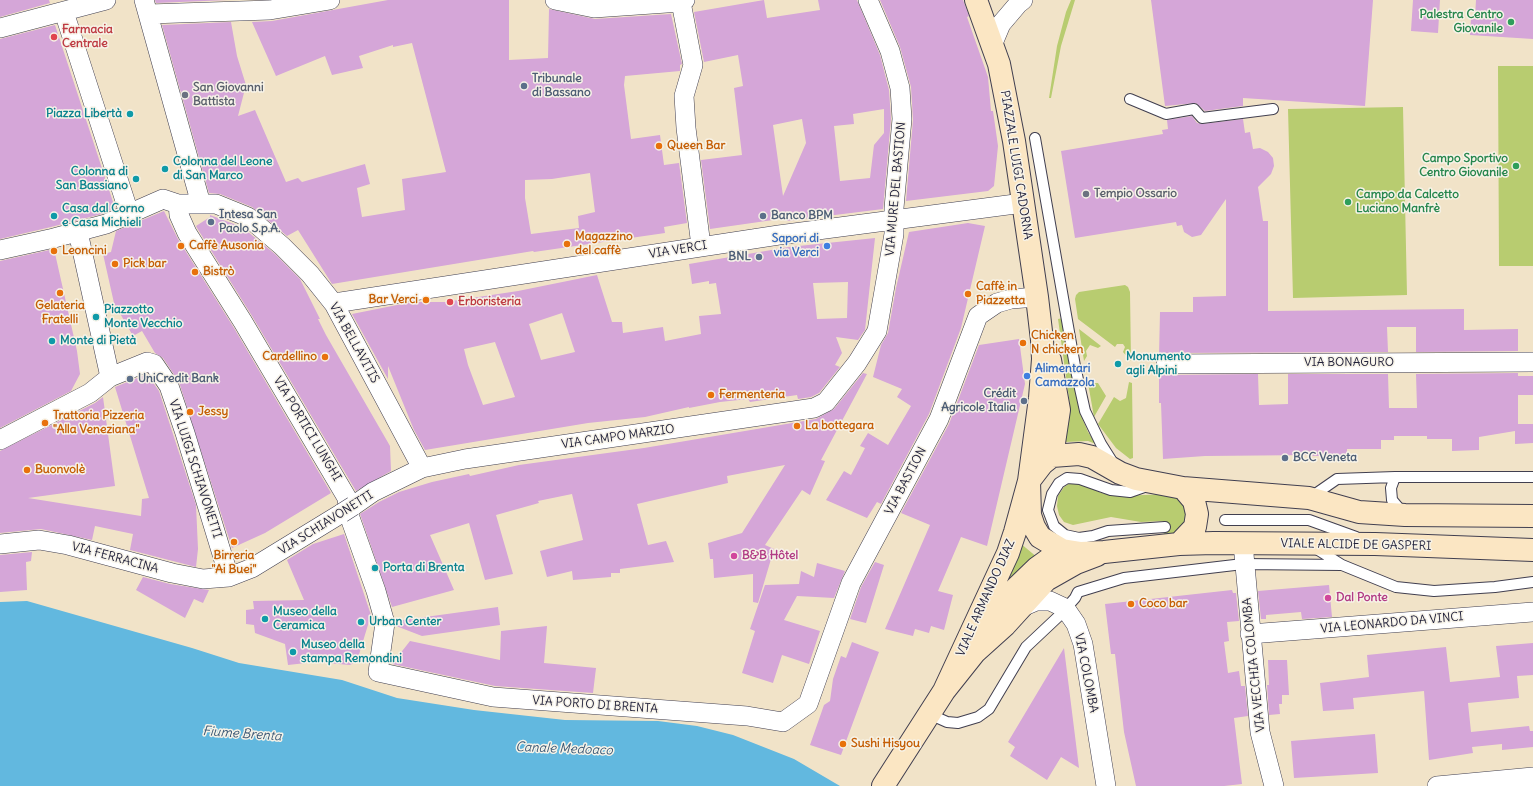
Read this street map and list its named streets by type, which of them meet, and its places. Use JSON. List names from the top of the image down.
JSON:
{
  "streets": {
    "main road": ["PIAZZALE LUIGI CADORNA", "VIALE ALCIDE DE GASPERI", "VIALE ARMANDO DIAZ"],
    "street": [
      "VIA MURE DEL BASTION",
      "VIA VERCI",
      "VIA BELLAVITIS",
      "VIA BONAGURO",
      "VIA PORTICI LUNGHI",
      "VIA CAMPO MARZIO",
      "VIA LUIGI SCHIAVONETTI",
      "VIA BASTION",
      "VIA SCHIAVONETTI",
      "VIA FERRACINA",
      "VIA LEONARDO DA VINCI",
      "VIA VECCHIA COLOMBA",
      "VIA COLOMBA",
      "VIA PORTO DI BRENTA"
    ]
  },
  "crossings": [
    ["PIAZZALE LUIGI CADORNA", "VIA VERCI"],
    ["PIAZZALE LUIGI CADORNA", "VIA BASTION"],
    ["PIAZZALE LUIGI CADORNA", "VIALE ALCIDE DE GASPERI"],
    ["PIAZZALE LUIGI CADORNA", "VIALE ARMANDO DIAZ"],
    ["VIA MURE DEL BASTION", "VIA VERCI"],
    ["VIA MURE DEL BASTION", "VIA CAMPO MARZIO"],
    ["VIA VERCI", "VIA BELLAVITIS"],
    ["VIA BELLAVITIS", "VIA CAMPO MARZIO"],
    ["VIA BELLAVITIS", "VIA SCHIAVONETTI"],
    ["VIA PORTICI LUNGHI", "VIA PORTO DI BRENTA"],
    ["VIA CAMPO MARZIO", "VIA SCHIAVONETTI"],
    ["VIA LUIGI SCHIAVONETTI", "VIA SCHIAVONETTI"],
    ["VIA LUIGI SCHIAVONETTI", "VIA FERRACINA"],
    ["VIA BASTION", "VIA PORTO DI BRENTA"],
    ["VIA SCHIAVONETTI", "VIA FERRACINA"],
    ["VIALE ALCIDE DE GASPERI", "VIA VECCHIA COLOMBA"],
    ["VIA LEONARDO DA VINCI", "VIA VECCHIA COLOMBA"]
  ],
  "water": ["Fiume Brenta", "Canale Medoaco"],
  "places": [
    "Palestra Centro Giovanile",
    "Farmacia Centrale",
    "Tribunale di Bassano",
    "San Giovanni Battista",
    "Piazza Libertà",
    "Queen Bar",
    "Campo Sportivo Centro Giovanile",
    "Colonna del Leone di San Marco",
    "Colonna di San Bassiano",
    "Tempio Ossario",
    "Campo da Calcetto Luciano Manfrè",
    "Casa dal Corno e Casa Michieli",
    "Banco BPM",
    "Intesa San Paolo S.p.A.",
    "Magazzino del caffè",
    "Caffè Ausonia",
    "Sapori di via Verci",
    "Leoncini",
    "BNL",
    "Pick bar",
    "Bistrò",
    "Gelateria Fratelli",
    "Caffè in Piazzetta",
    "Bar Verci",
    "Erboristeria",
    "Piazzotto Monte Vecchio",
    "Monte di Pietà",
    "Chicken N chicken",
    "Cardellino",
    "Monumento agli Alpini",
    "Alimentari Camazzola",
    "UniCredit Bank",
    "Fermenteria",
    "Crédit Agricole Italia",
    "Jessy",
    "Trattoria Pizzeria \"Alla Veneziana\"",
    "La bottegara",
    "BCC Veneta",
    "Buonvolè",
    "Birreria \"Ai Buei\"",
    "B&B Hôtel",
    "Porta di Brenta",
    "Dal Ponte",
    "Coco bar",
    "Museo della Ceramica",
    "Urban Center",
    "Museo della stampa Remondini",
    "Sushi Hisyou"
  ]
}
